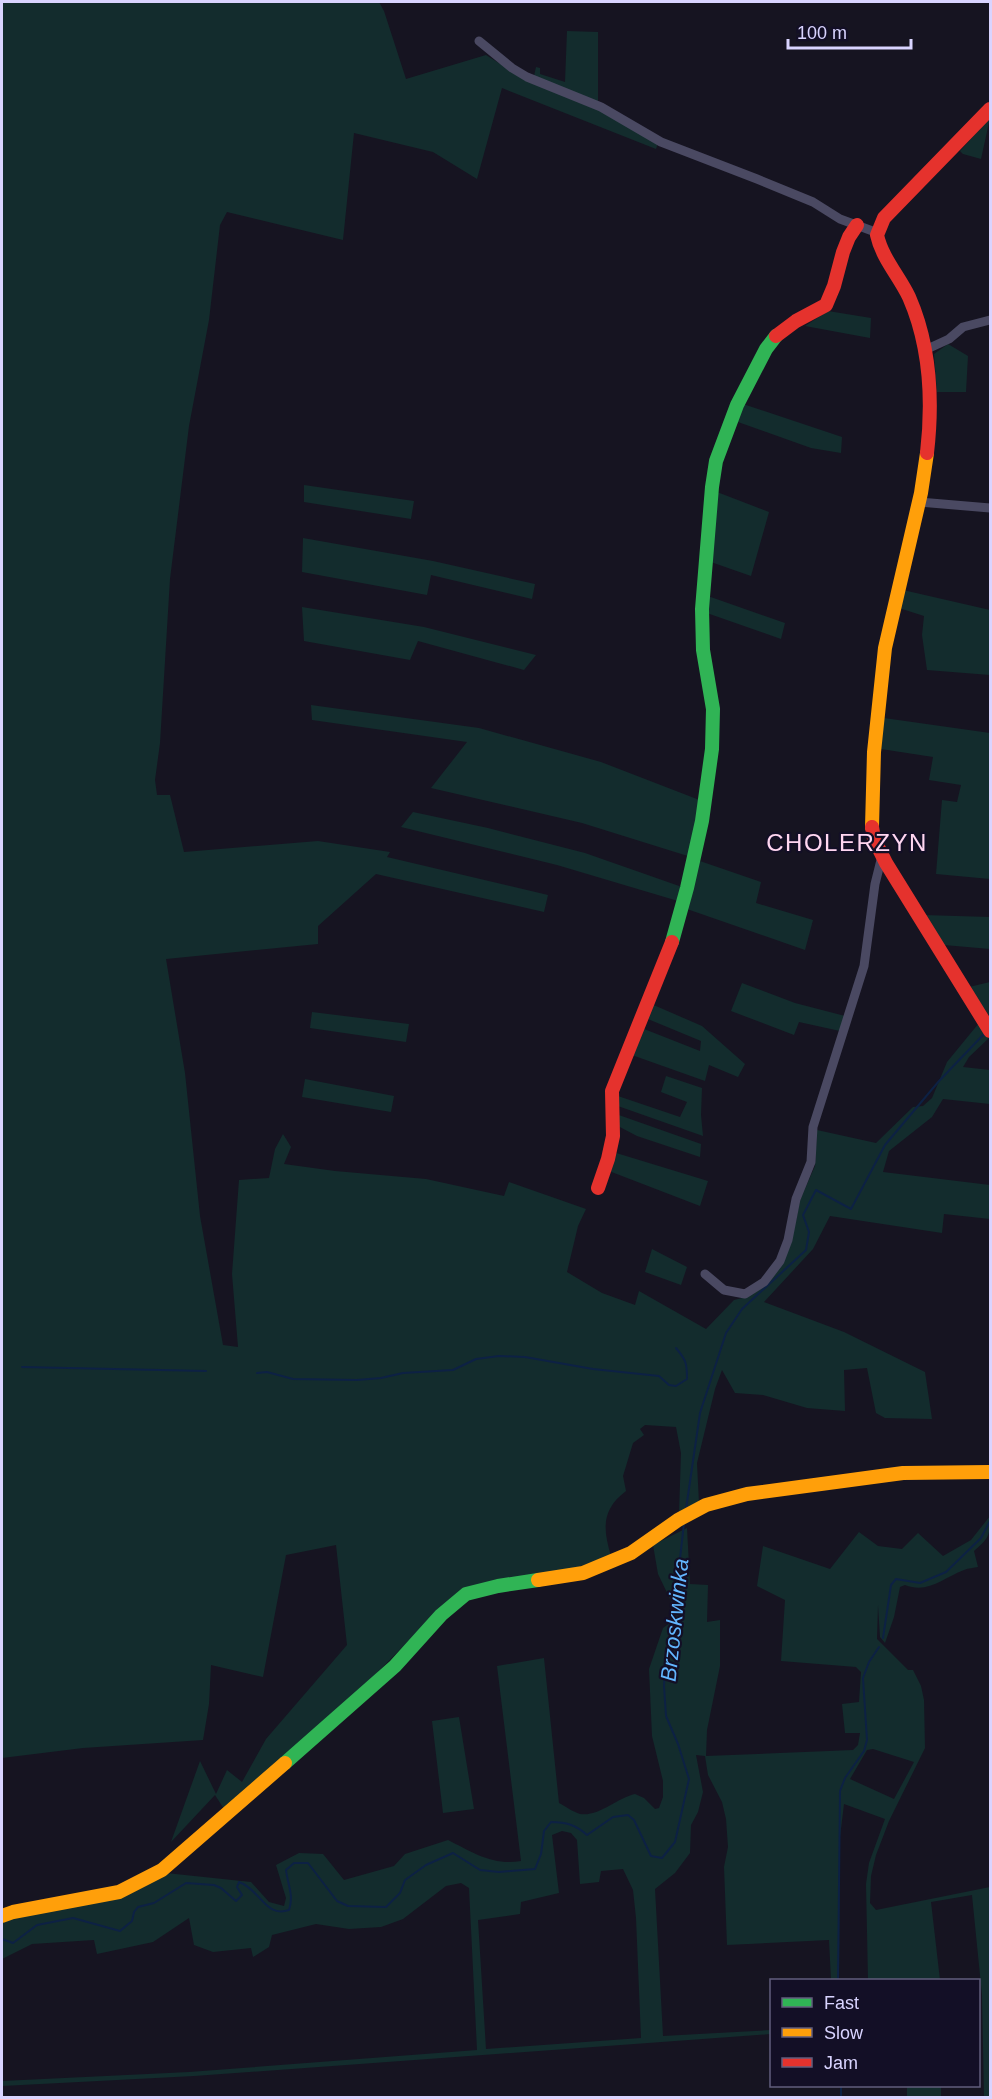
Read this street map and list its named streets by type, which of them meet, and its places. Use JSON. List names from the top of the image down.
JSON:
{
  "districts": ["CHOLERZYN"],
  "water": ["Brzoskwinka"],
  "legend": ["Fast", "Slow", "Jam"],
  "scale_bar": "100 m"
}
